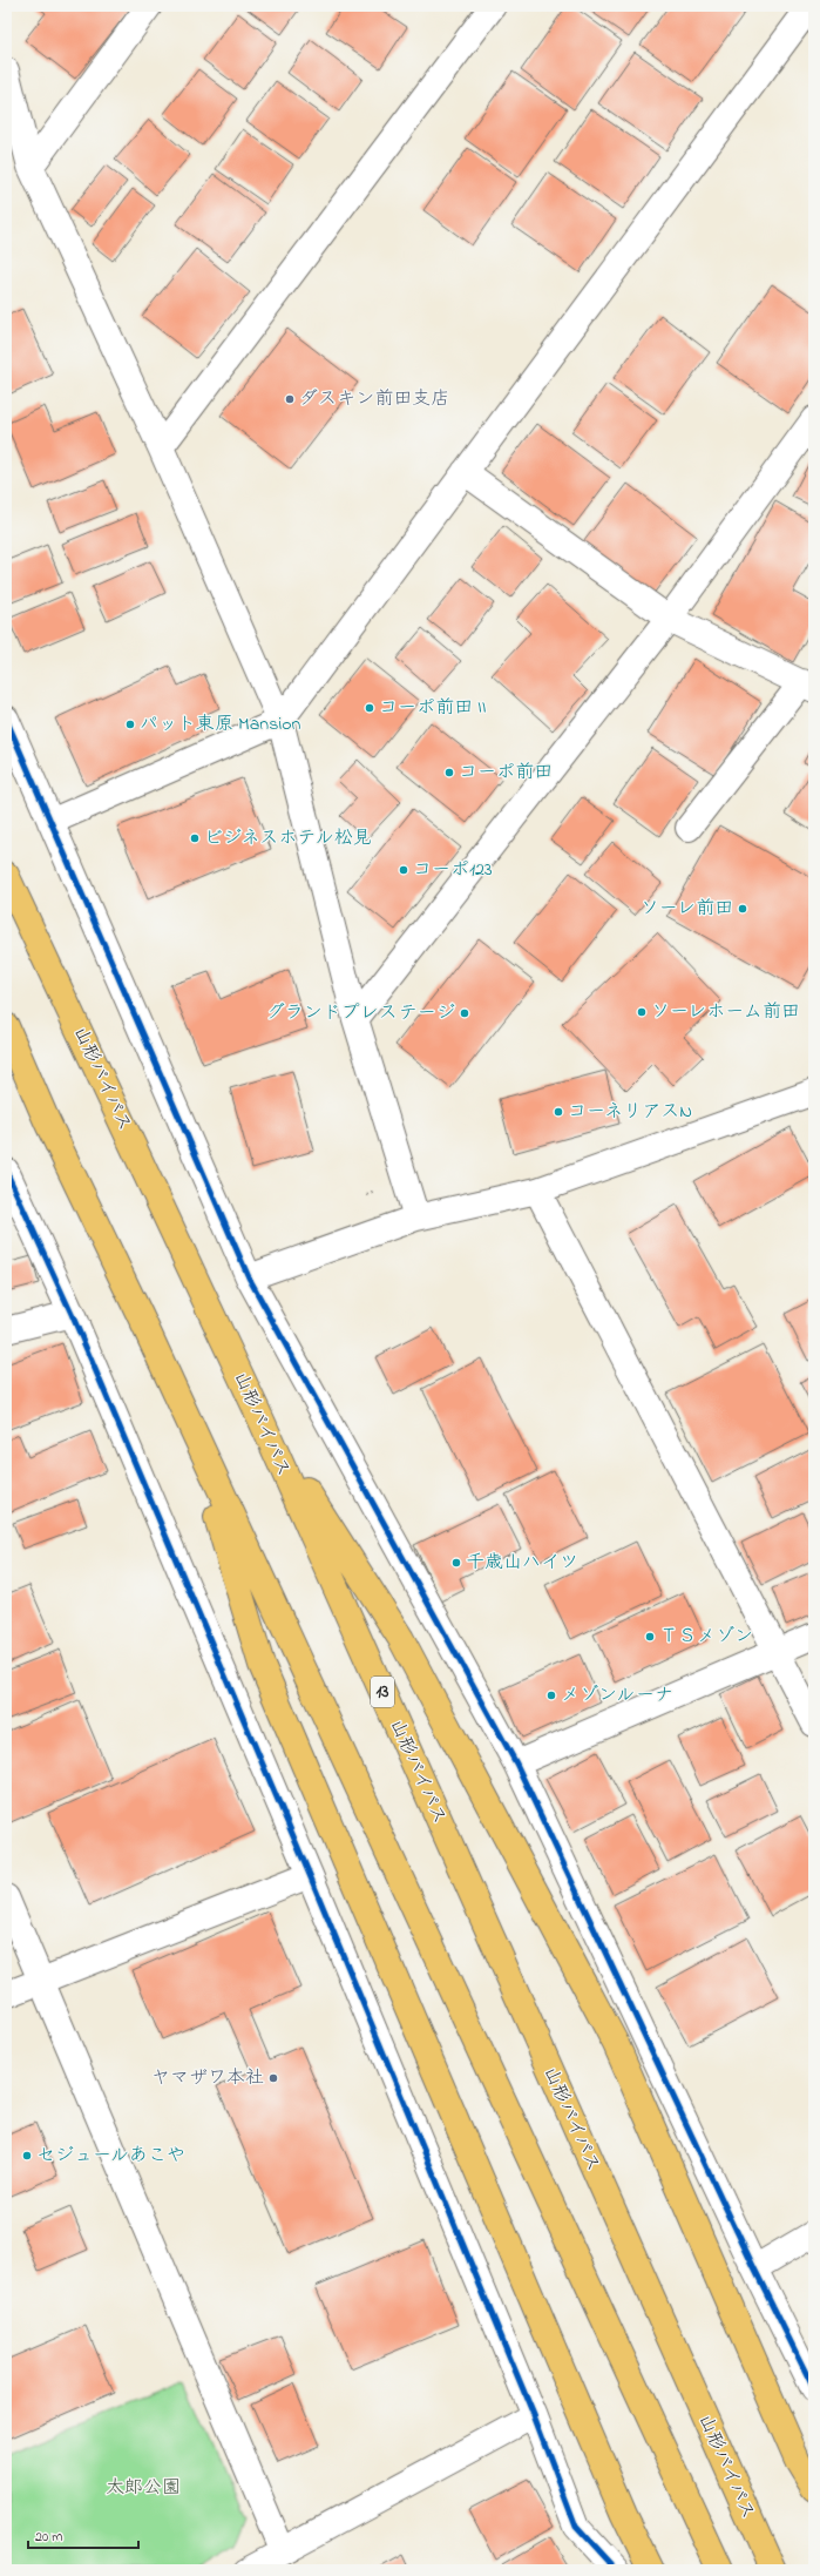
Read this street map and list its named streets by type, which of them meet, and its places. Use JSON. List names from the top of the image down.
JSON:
{
  "streets": {
    "highway": ["山形バイパス", "13"]
  },
  "parks": ["太郎公園"],
  "places": [
    "ダスキン前田支店",
    "コーポ前田 II",
    "パット東原 Mansion",
    "コーポ前田",
    "ビジネスホテル松見",
    "コーポ123",
    "ソーレ前田",
    "ソーレホーム前田",
    "グランドプレステージ",
    "コーネリアスN",
    "千歳山ハイツ",
    "ＴＳメゾン",
    "メゾンルーナ",
    "ヤマザワ本社",
    "セジュールあこや"
  ],
  "scale_bar": "20 m"
}
